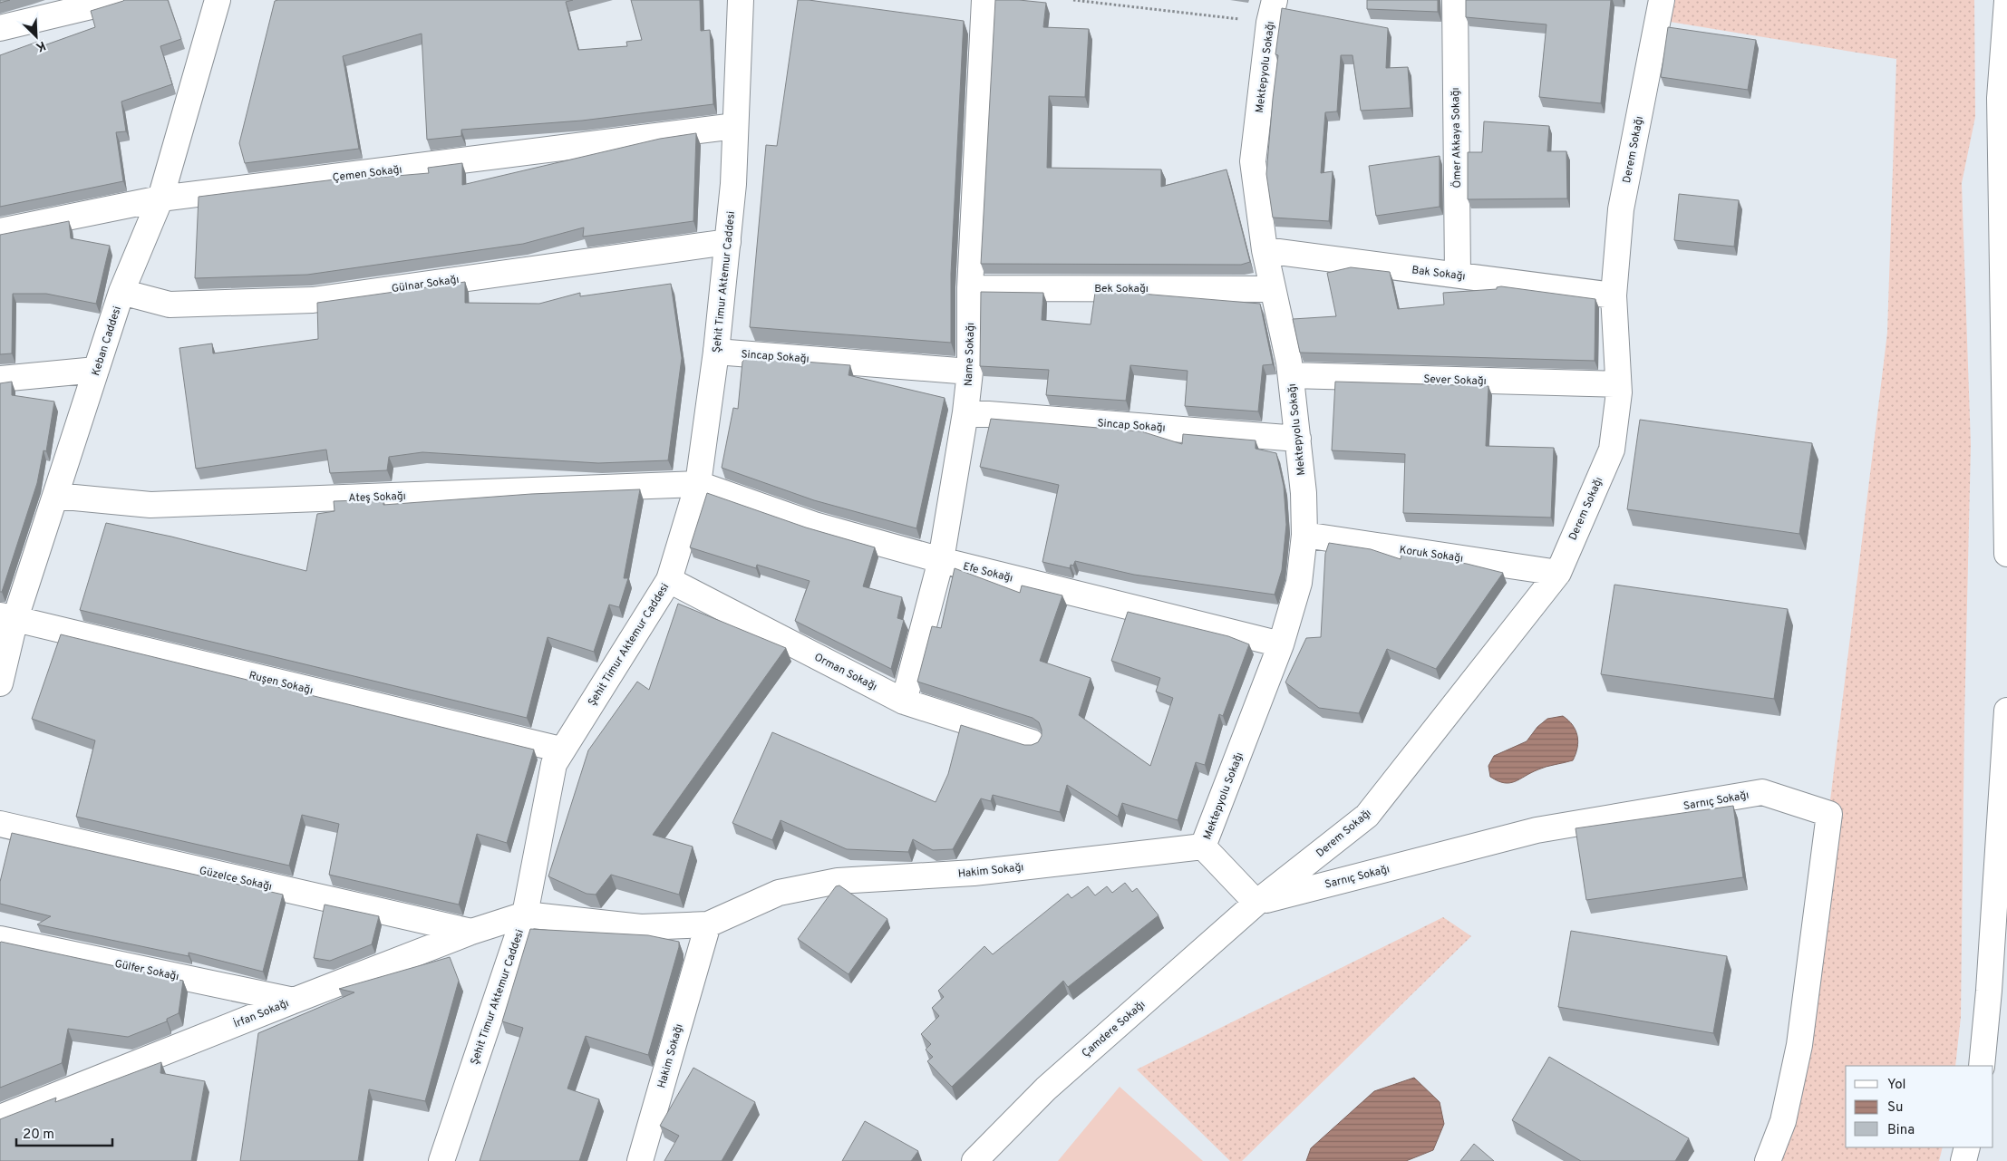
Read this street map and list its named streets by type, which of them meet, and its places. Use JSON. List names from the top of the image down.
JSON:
{
  "streets": {
    "main road": [
      "Mektepyolu Sokağı",
      "Ömer Akkaya Sokağı",
      "Derem Sokağı",
      "Çemen Sokağı",
      "Bak Sokağı",
      "Şehit Timur Aktemur Caddesi",
      "Gülnar Sokağı",
      "Bek Sokağı",
      "Keban Caddesi",
      "Name Sokağı",
      "Sincap Sokağı",
      "Sever Sokağı",
      "Ateş Sokağı",
      "Koruk Sokağı",
      "Efe Sokağı",
      "Orman Sokağı",
      "Ruşen Sokağı",
      "Sarnıç Sokağı",
      "Hakim Sokağı",
      "Güzelce Sokağı",
      "Gülfer Sokağı",
      "İrfan Sokağı",
      "Çamdere Sokağı"
    ]
  },
  "crossings": [
    ["Mektepyolu Sokağı", "Bak Sokağı"],
    ["Mektepyolu Sokağı", "Bek Sokağı"],
    ["Mektepyolu Sokağı", "Sincap Sokağı"],
    ["Mektepyolu Sokağı", "Sever Sokağı"],
    ["Mektepyolu Sokağı", "Koruk Sokağı"],
    ["Mektepyolu Sokağı", "Efe Sokağı"],
    ["Mektepyolu Sokağı", "Hakim Sokağı"],
    ["Ömer Akkaya Sokağı", "Bak Sokağı"],
    ["Derem Sokağı", "Bak Sokağı"],
    ["Derem Sokağı", "Sever Sokağı"],
    ["Derem Sokağı", "Koruk Sokağı"],
    ["Derem Sokağı", "Sarnıç Sokağı"],
    ["Derem Sokağı", "Çamdere Sokağı"],
    ["Çemen Sokağı", "Şehit Timur Aktemur Caddesi"],
    ["Çemen Sokağı", "Keban Caddesi"],
    ["Şehit Timur Aktemur Caddesi", "Gülnar Sokağı"],
    ["Şehit Timur Aktemur Caddesi", "Sincap Sokağı"],
    ["Şehit Timur Aktemur Caddesi", "Ateş Sokağı"],
    ["Şehit Timur Aktemur Caddesi", "Efe Sokağı"],
    ["Şehit Timur Aktemur Caddesi", "Orman Sokağı"],
    ["Şehit Timur Aktemur Caddesi", "Ruşen Sokağı"],
    ["Şehit Timur Aktemur Caddesi", "Hakim Sokağı"],
    ["Şehit Timur Aktemur Caddesi", "İrfan Sokağı"],
    ["Gülnar Sokağı", "Keban Caddesi"],
    ["Bek Sokağı", "Name Sokağı"],
    ["Keban Caddesi", "Ateş Sokağı"],
    ["Keban Caddesi", "Ruşen Sokağı"],
    ["Name Sokağı", "Sincap Sokağı"],
    ["Name Sokağı", "Efe Sokağı"],
    ["Name Sokağı", "Orman Sokağı"],
    ["Ateş Sokağı", "Efe Sokağı"],
    ["Sarnıç Sokağı", "Çamdere Sokağı"],
    ["Hakim Sokağı", "İrfan Sokağı"],
    ["Güzelce Sokağı", "İrfan Sokağı"],
    ["Gülfer Sokağı", "İrfan Sokağı"]
  ],
  "legend": ["Yol", "Su", "Bina"],
  "scale_bar": "20 m",
  "north": "bottom right"
}
